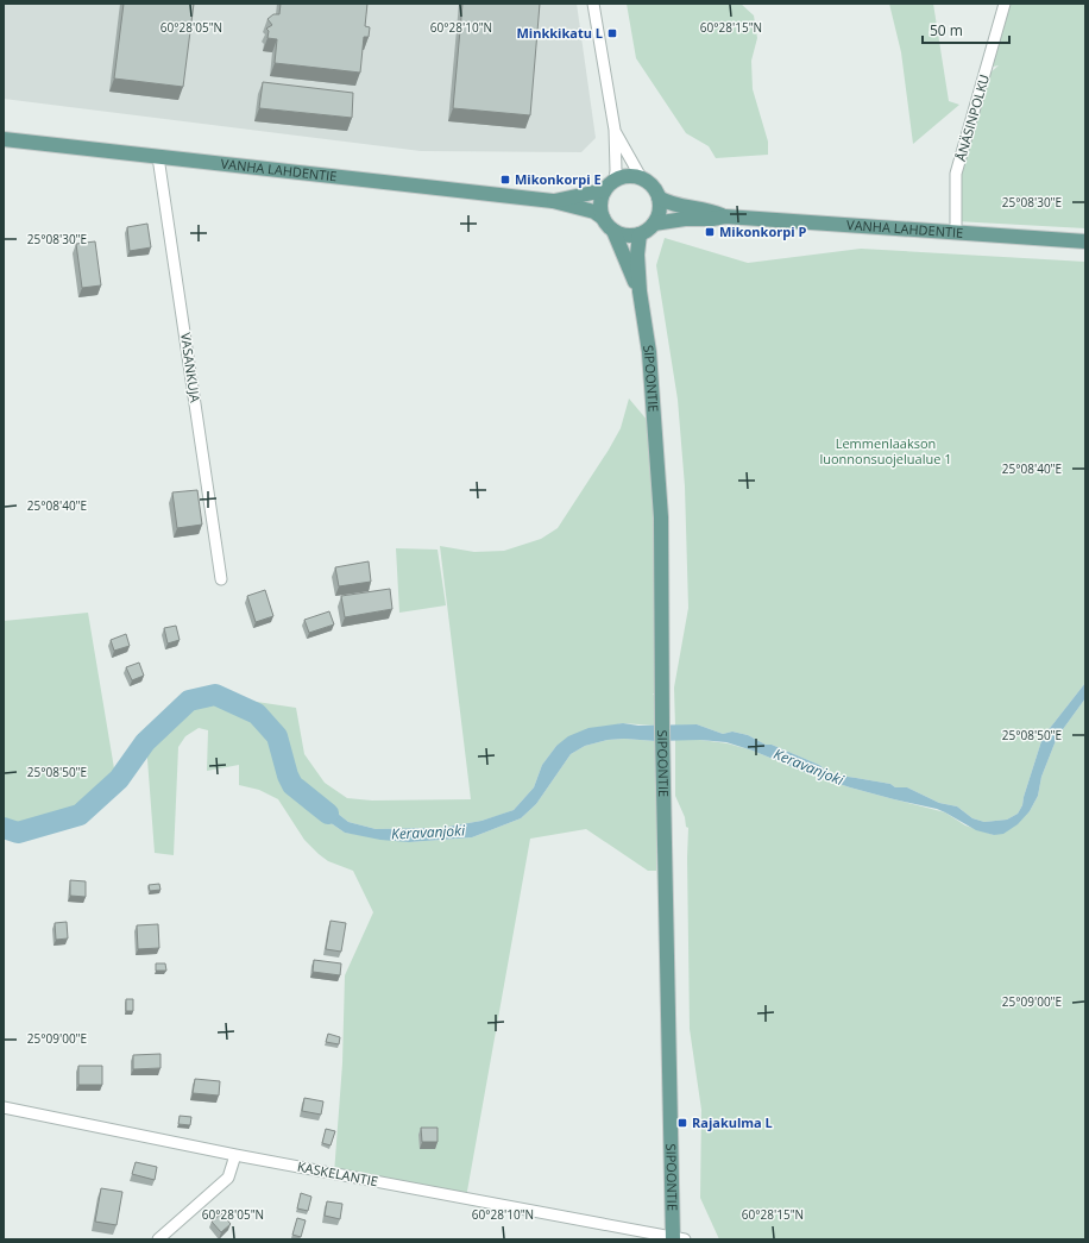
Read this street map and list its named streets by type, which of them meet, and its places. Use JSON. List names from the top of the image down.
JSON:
{
  "streets": {
    "main road": ["VANHA LAHDENTIE", "SIPOONTIE"],
    "street": ["ÅNÄSINPOLKU", "VASANKUJA", "KASKELANTIE"]
  },
  "crossings": [
    ["ÅNÄSINPOLKU", "VANHA LAHDENTIE"],
    ["VANHA LAHDENTIE", "VASANKUJA"],
    ["VANHA LAHDENTIE", "SIPOONTIE"],
    ["SIPOONTIE", "KASKELANTIE"]
  ],
  "water": ["Keravanjoki"],
  "parks": ["Lemmenlaakson luonnonsuojelualue 1"],
  "places": {
    "transit": [
      "Minkkikatu L",
      "Mikonkorpi E",
      "Mikonkorpi P",
      "Rajakulma L"
    ]
  },
  "scale_bar": "50 m",
  "coordinates": [
    "60°28'05\"N",
    "60°28'10\"N",
    "60°28'15\"N",
    "25°08'30\"E",
    "25°08'40\"E",
    "25°08'50\"E",
    "25°09'00\"E"
  ]
}
